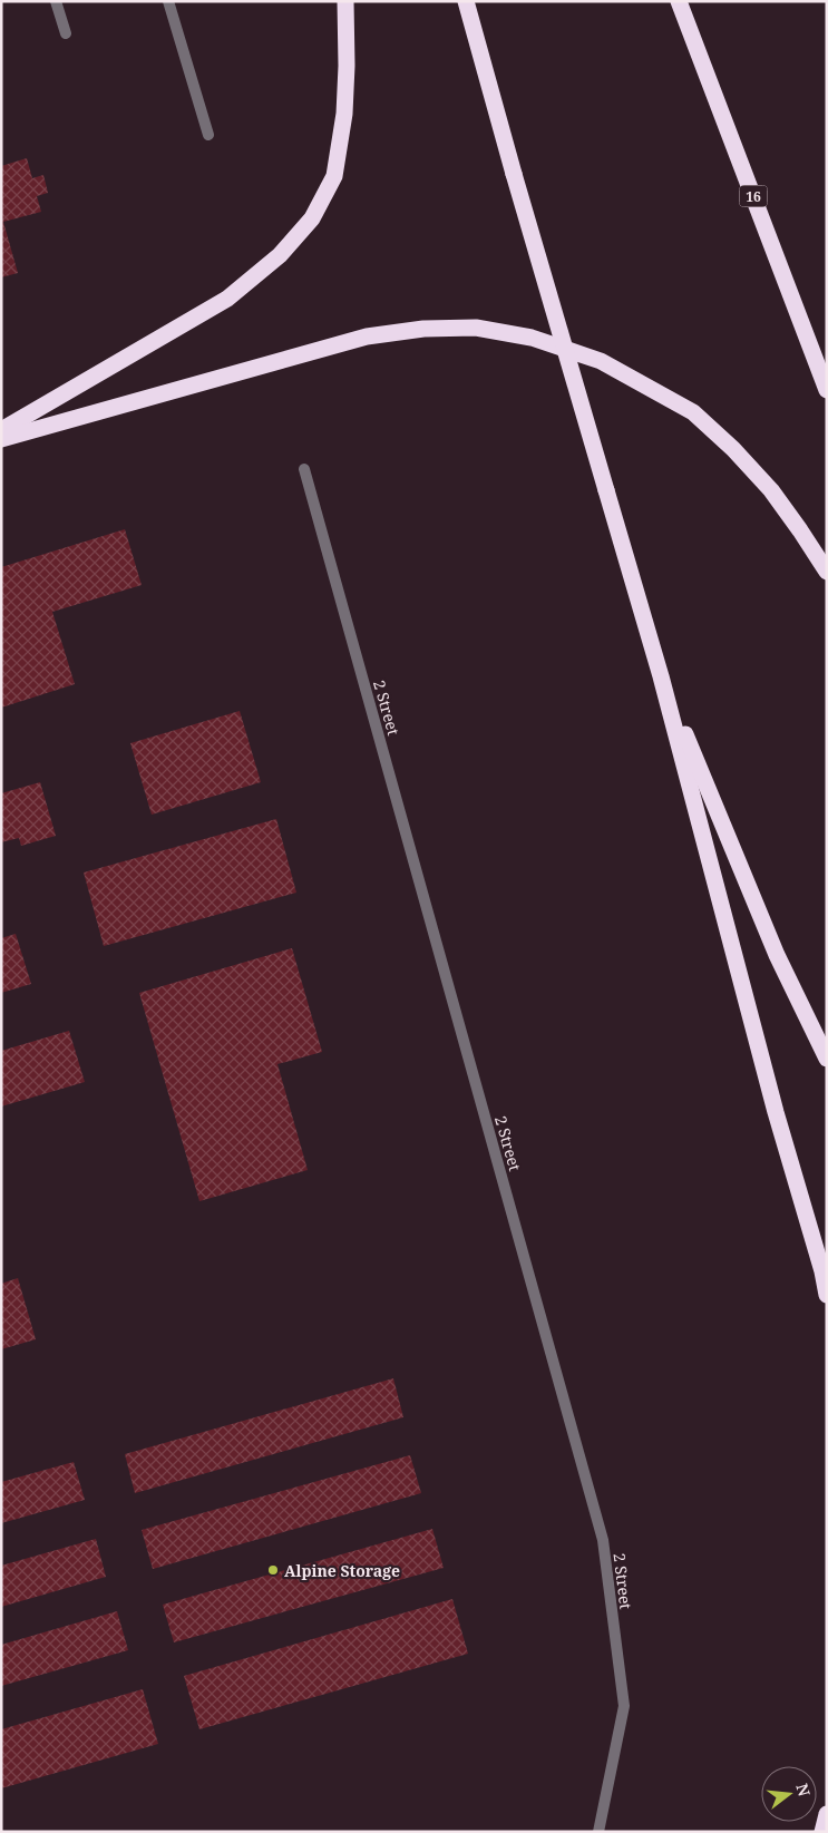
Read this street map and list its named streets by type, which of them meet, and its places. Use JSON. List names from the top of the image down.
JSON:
{
  "streets": {
    "highway": ["16"],
    "street": ["2 Street"]
  },
  "places": ["Alpine Storage"],
  "north": "right"
}
